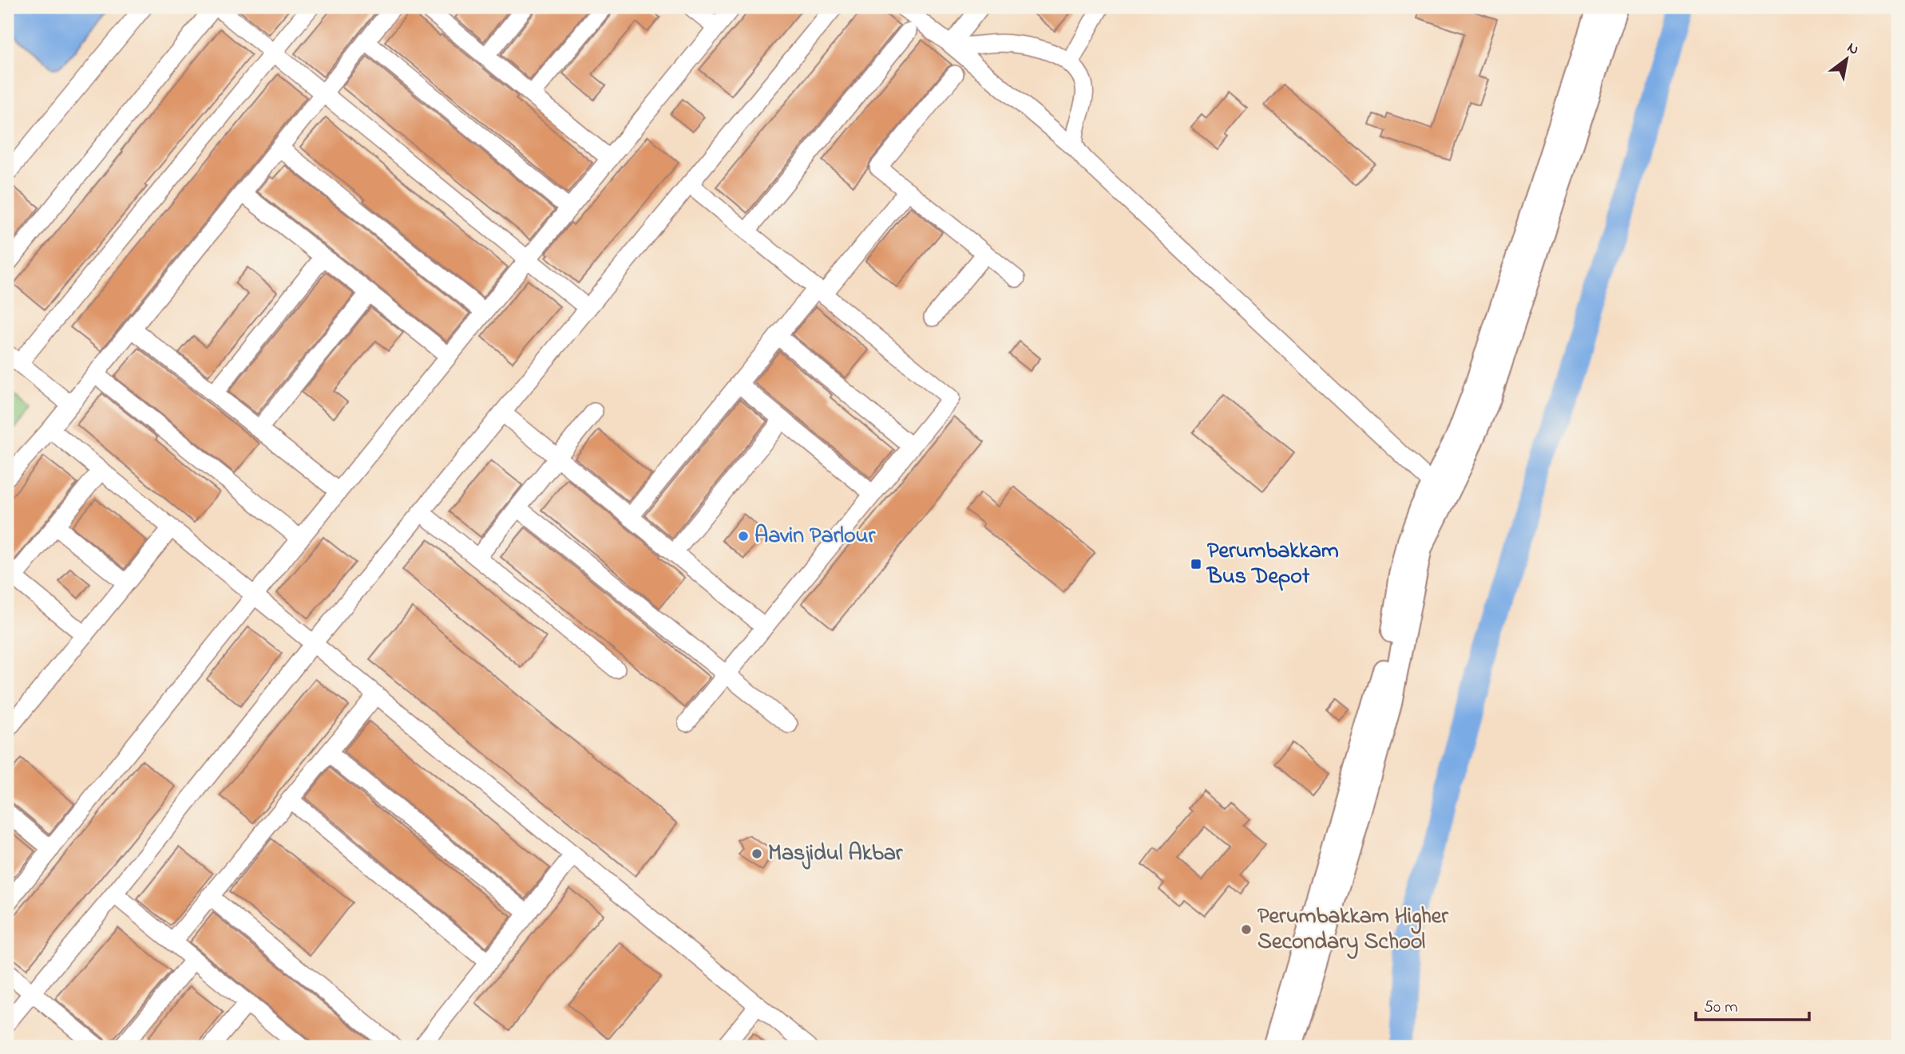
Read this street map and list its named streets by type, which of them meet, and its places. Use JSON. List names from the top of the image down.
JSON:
{
  "places": {
    "other": ["Aavin Parlour", "Masjidul Akbar", "Perumbakkam Higher Secondary School"],
    "transit": ["Perumbakkam Bus Depot"]
  },
  "scale_bar": "50 m",
  "north": "top right"
}
